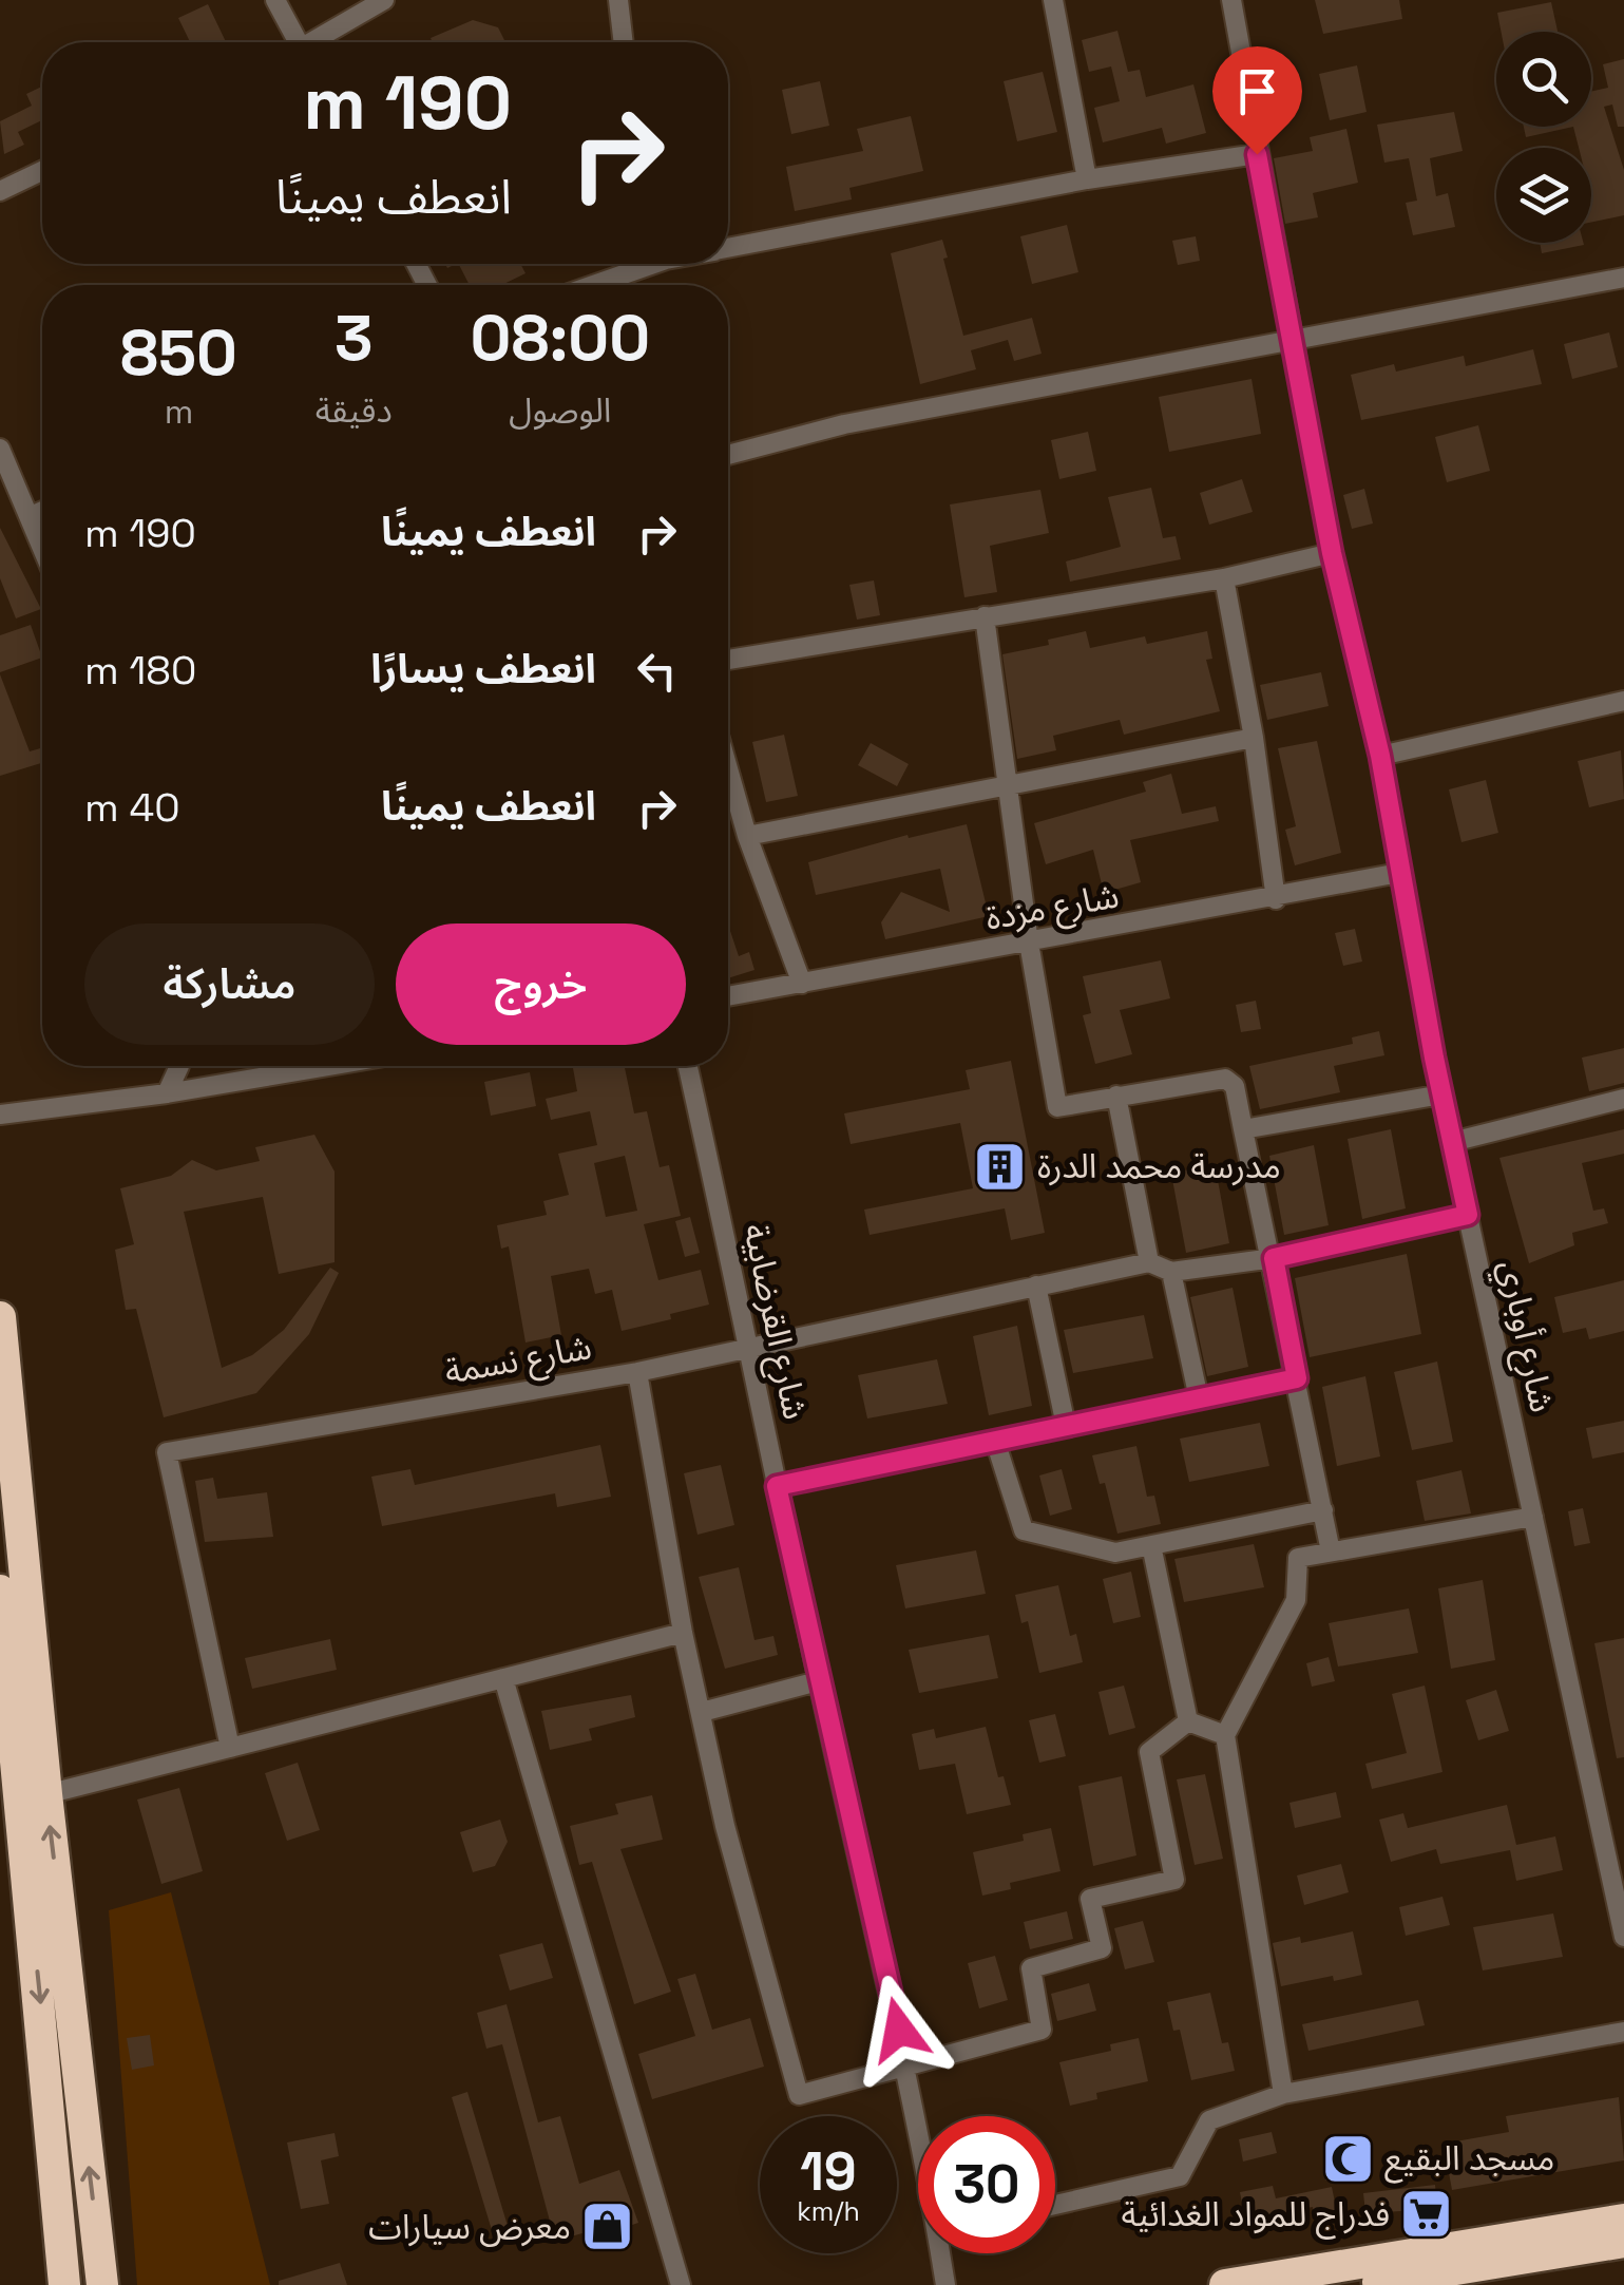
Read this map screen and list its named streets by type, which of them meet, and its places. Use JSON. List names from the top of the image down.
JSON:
{
  "streets": {
    "street": [
      "شارع مزدة",
      "شارع القرضابية",
      "شارع أوباري",
      "شارع نسمة"
    ]
  },
  "crossings": [
    ["شارع مزدة", "شارع أوباري"],
    ["شارع القرضابية", "شارع نسمة"]
  ],
  "places": {
    "building": ["مدرسة محمد الدرة"],
    "mosque": ["مسجد البقيع"],
    "supermarket": ["فدراج للمواد الغدائية"],
    "shop": ["معرض سيارات"]
  },
  "page": {
    "turn": ["190 m", "انعطف يمينًا"],
    "eta": [
      "08:00",
      "الوصول",
      "3",
      "دقيقة",
      "850",
      "m"
    ],
    "list": [
      {
        "name": "انعطف يمينًا",
        "value": "190 m"
      },
      {
        "name": "انعطف يسارًا",
        "value": "180 m"
      },
      {
        "name": "انعطف يمينًا",
        "value": "40 m"
      }
    ],
    "buttons": ["خروج", "مشاركة"],
    "speed": "19 km/h",
    "limit": "30"
  }
}
